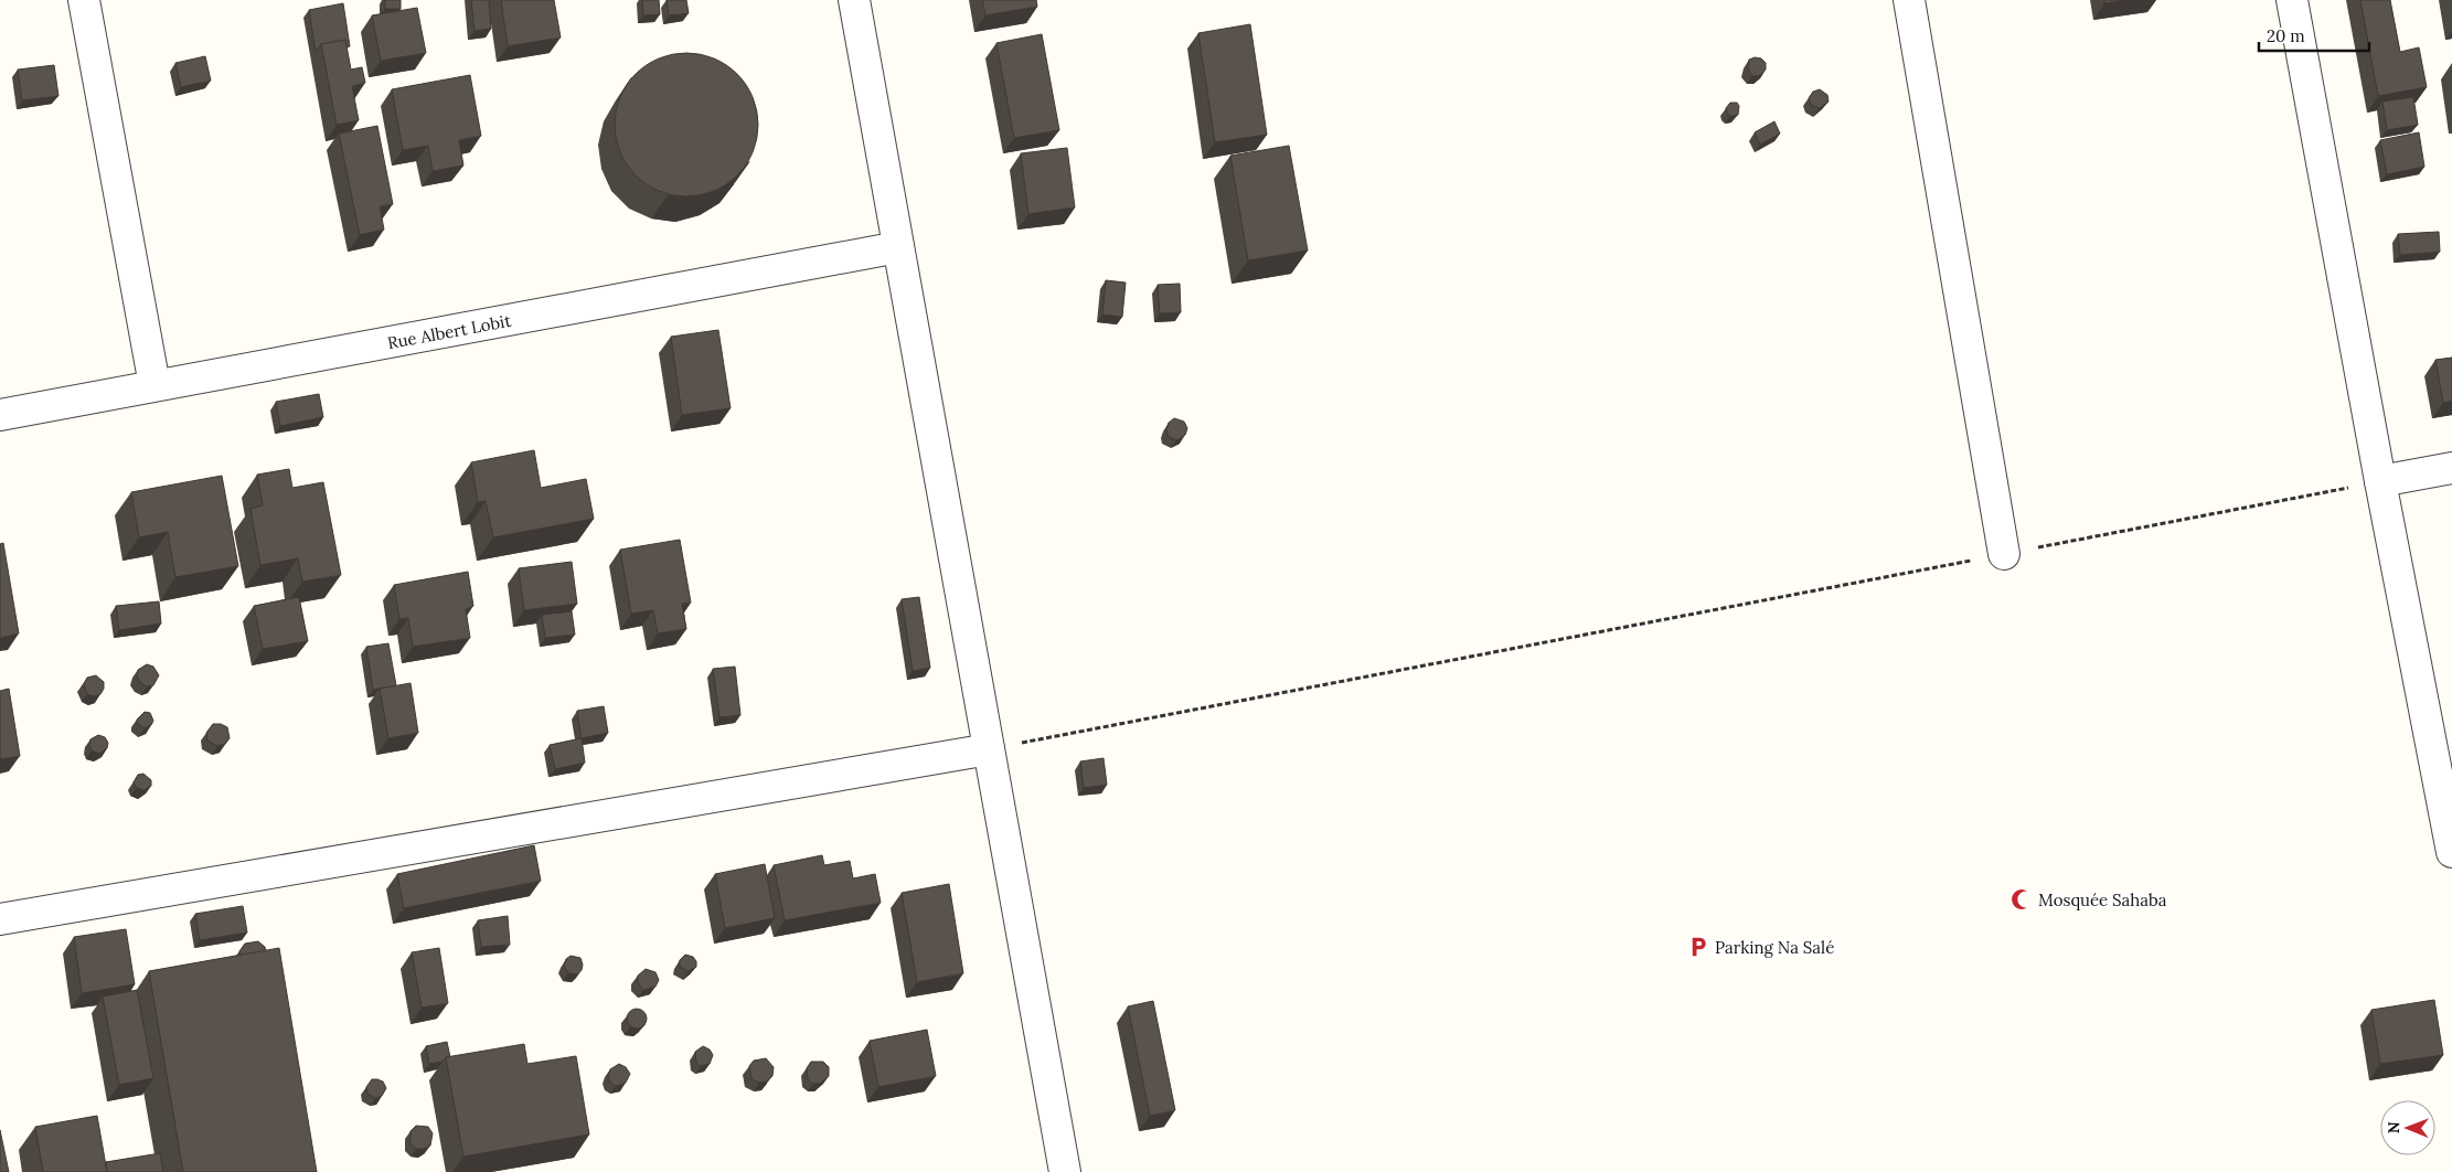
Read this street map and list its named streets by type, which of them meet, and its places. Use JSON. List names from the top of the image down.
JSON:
{
  "streets": {
    "street": ["Rue Albert Lobit"]
  },
  "places": {
    "mosque": ["Mosquée Sahaba"],
    "parking": ["Parking Na Salé"]
  },
  "scale_bar": "20 m",
  "north": "left"
}
